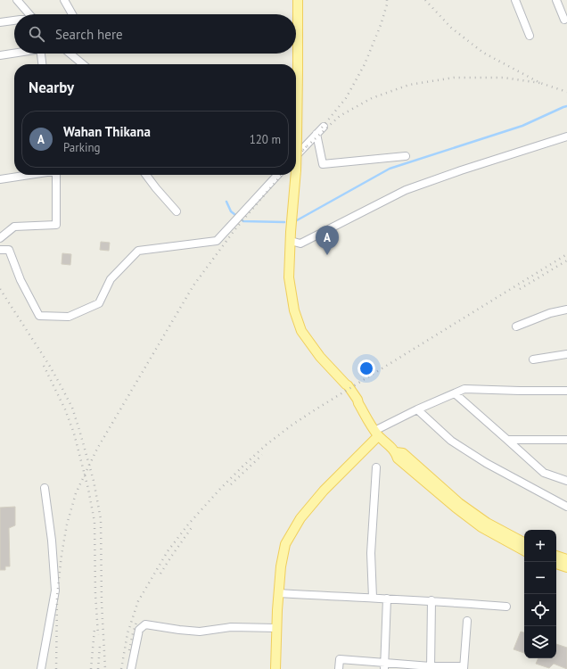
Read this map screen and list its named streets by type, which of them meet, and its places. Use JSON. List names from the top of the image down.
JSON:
{
  "page": {
    "search": "Search here",
    "heading": "Nearby",
    "list": [
      {
        "mark": "A",
        "name": "Wahan Thikana",
        "note": "Parking",
        "value": "120 m"
      }
    ],
    "pins": "A",
    "map_buttons": ["+", "−"]
  }
}
